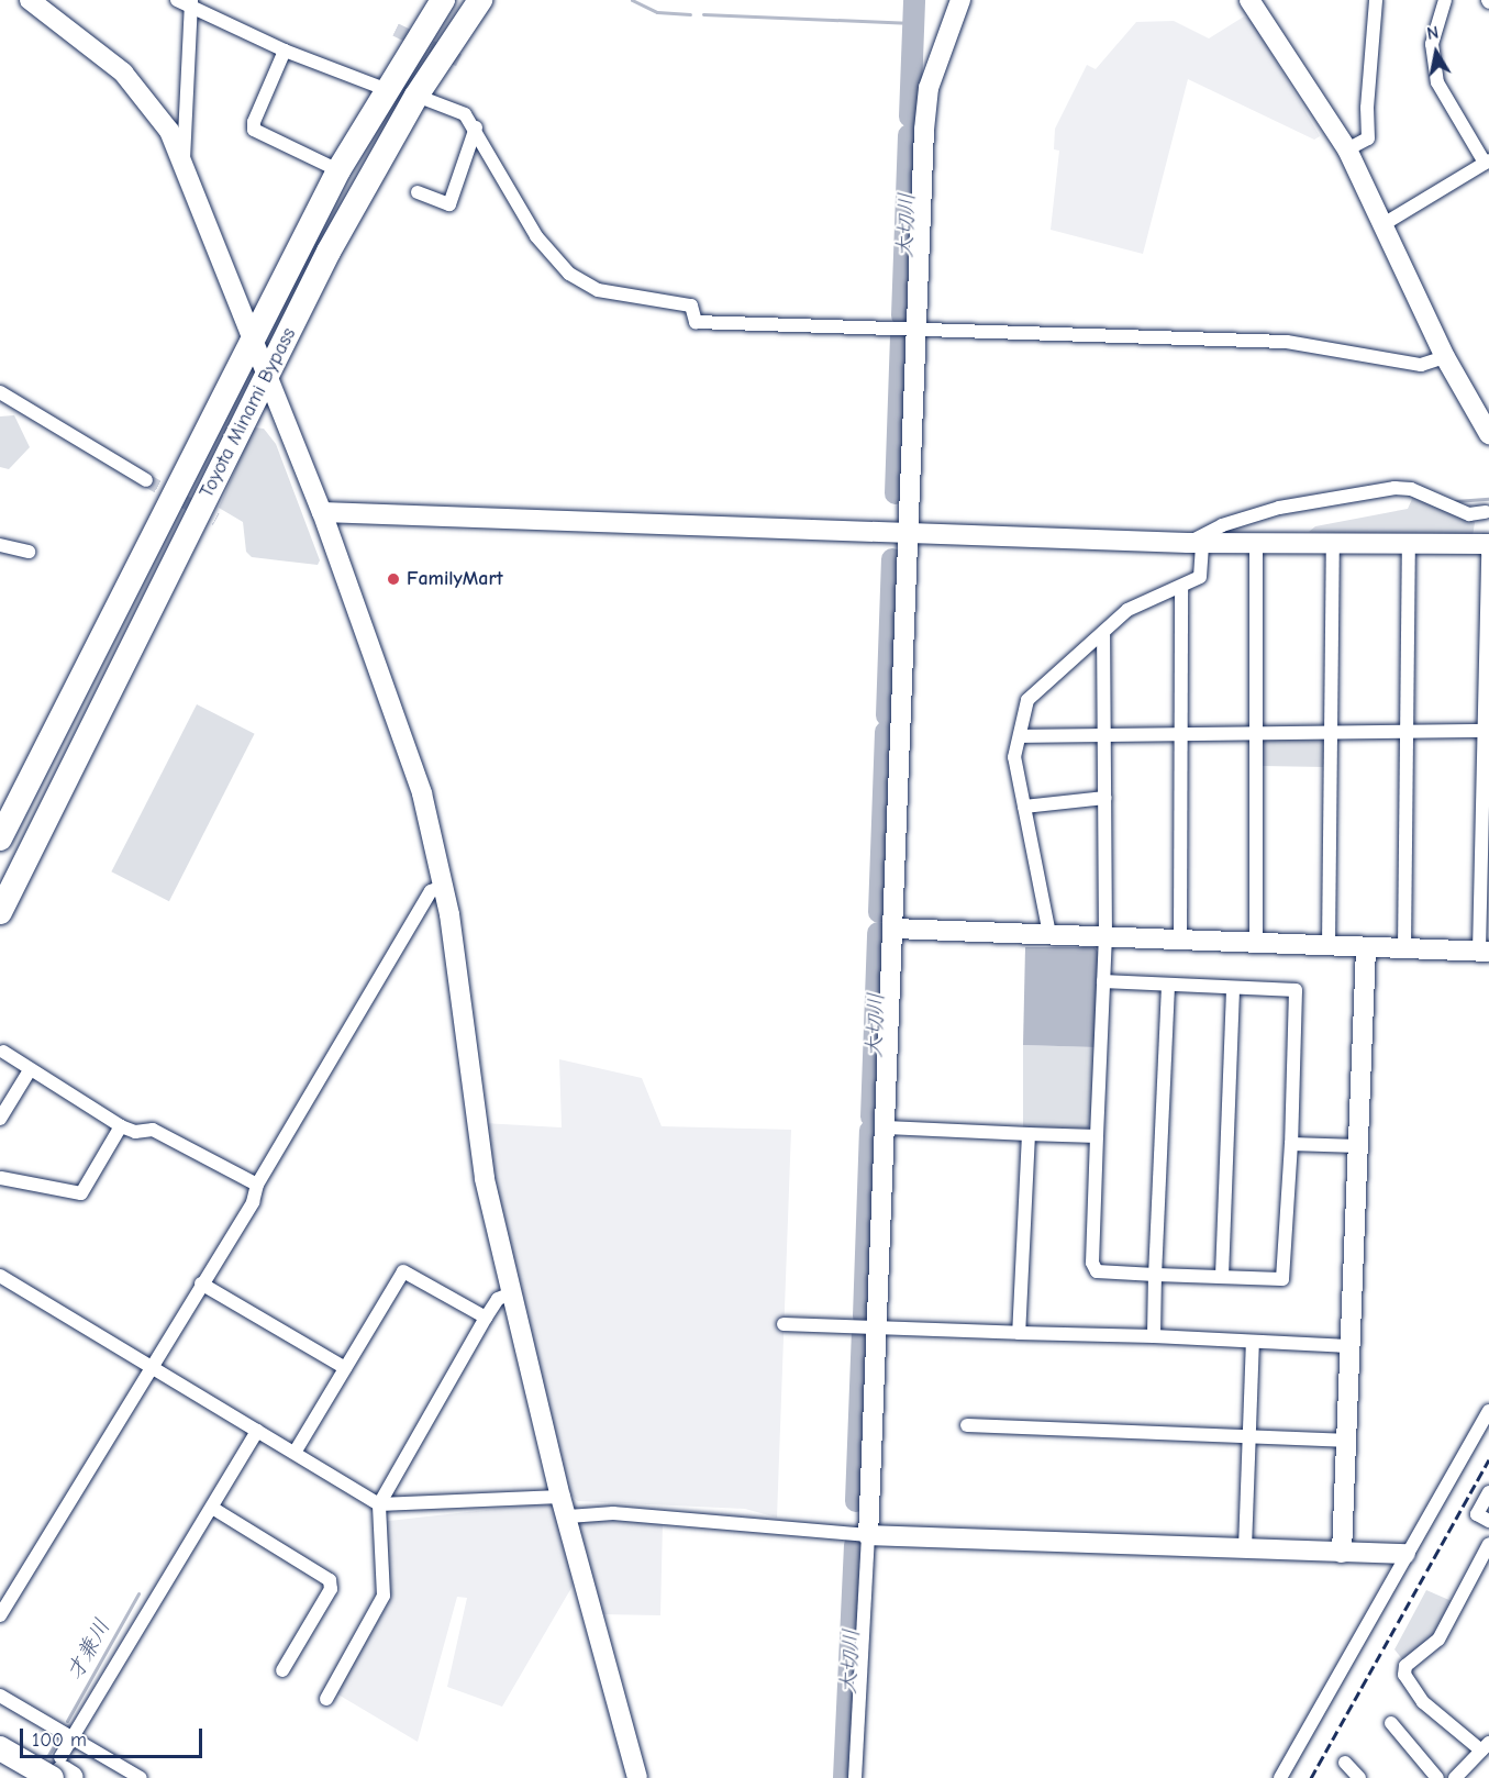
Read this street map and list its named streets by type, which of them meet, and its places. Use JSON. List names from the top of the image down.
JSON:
{
  "streets": {
    "highway": ["Toyota Minami Bypass"]
  },
  "water": ["大切川", "才兼川"],
  "places": ["FamilyMart"],
  "scale_bar": "100 m",
  "north": "top"
}
